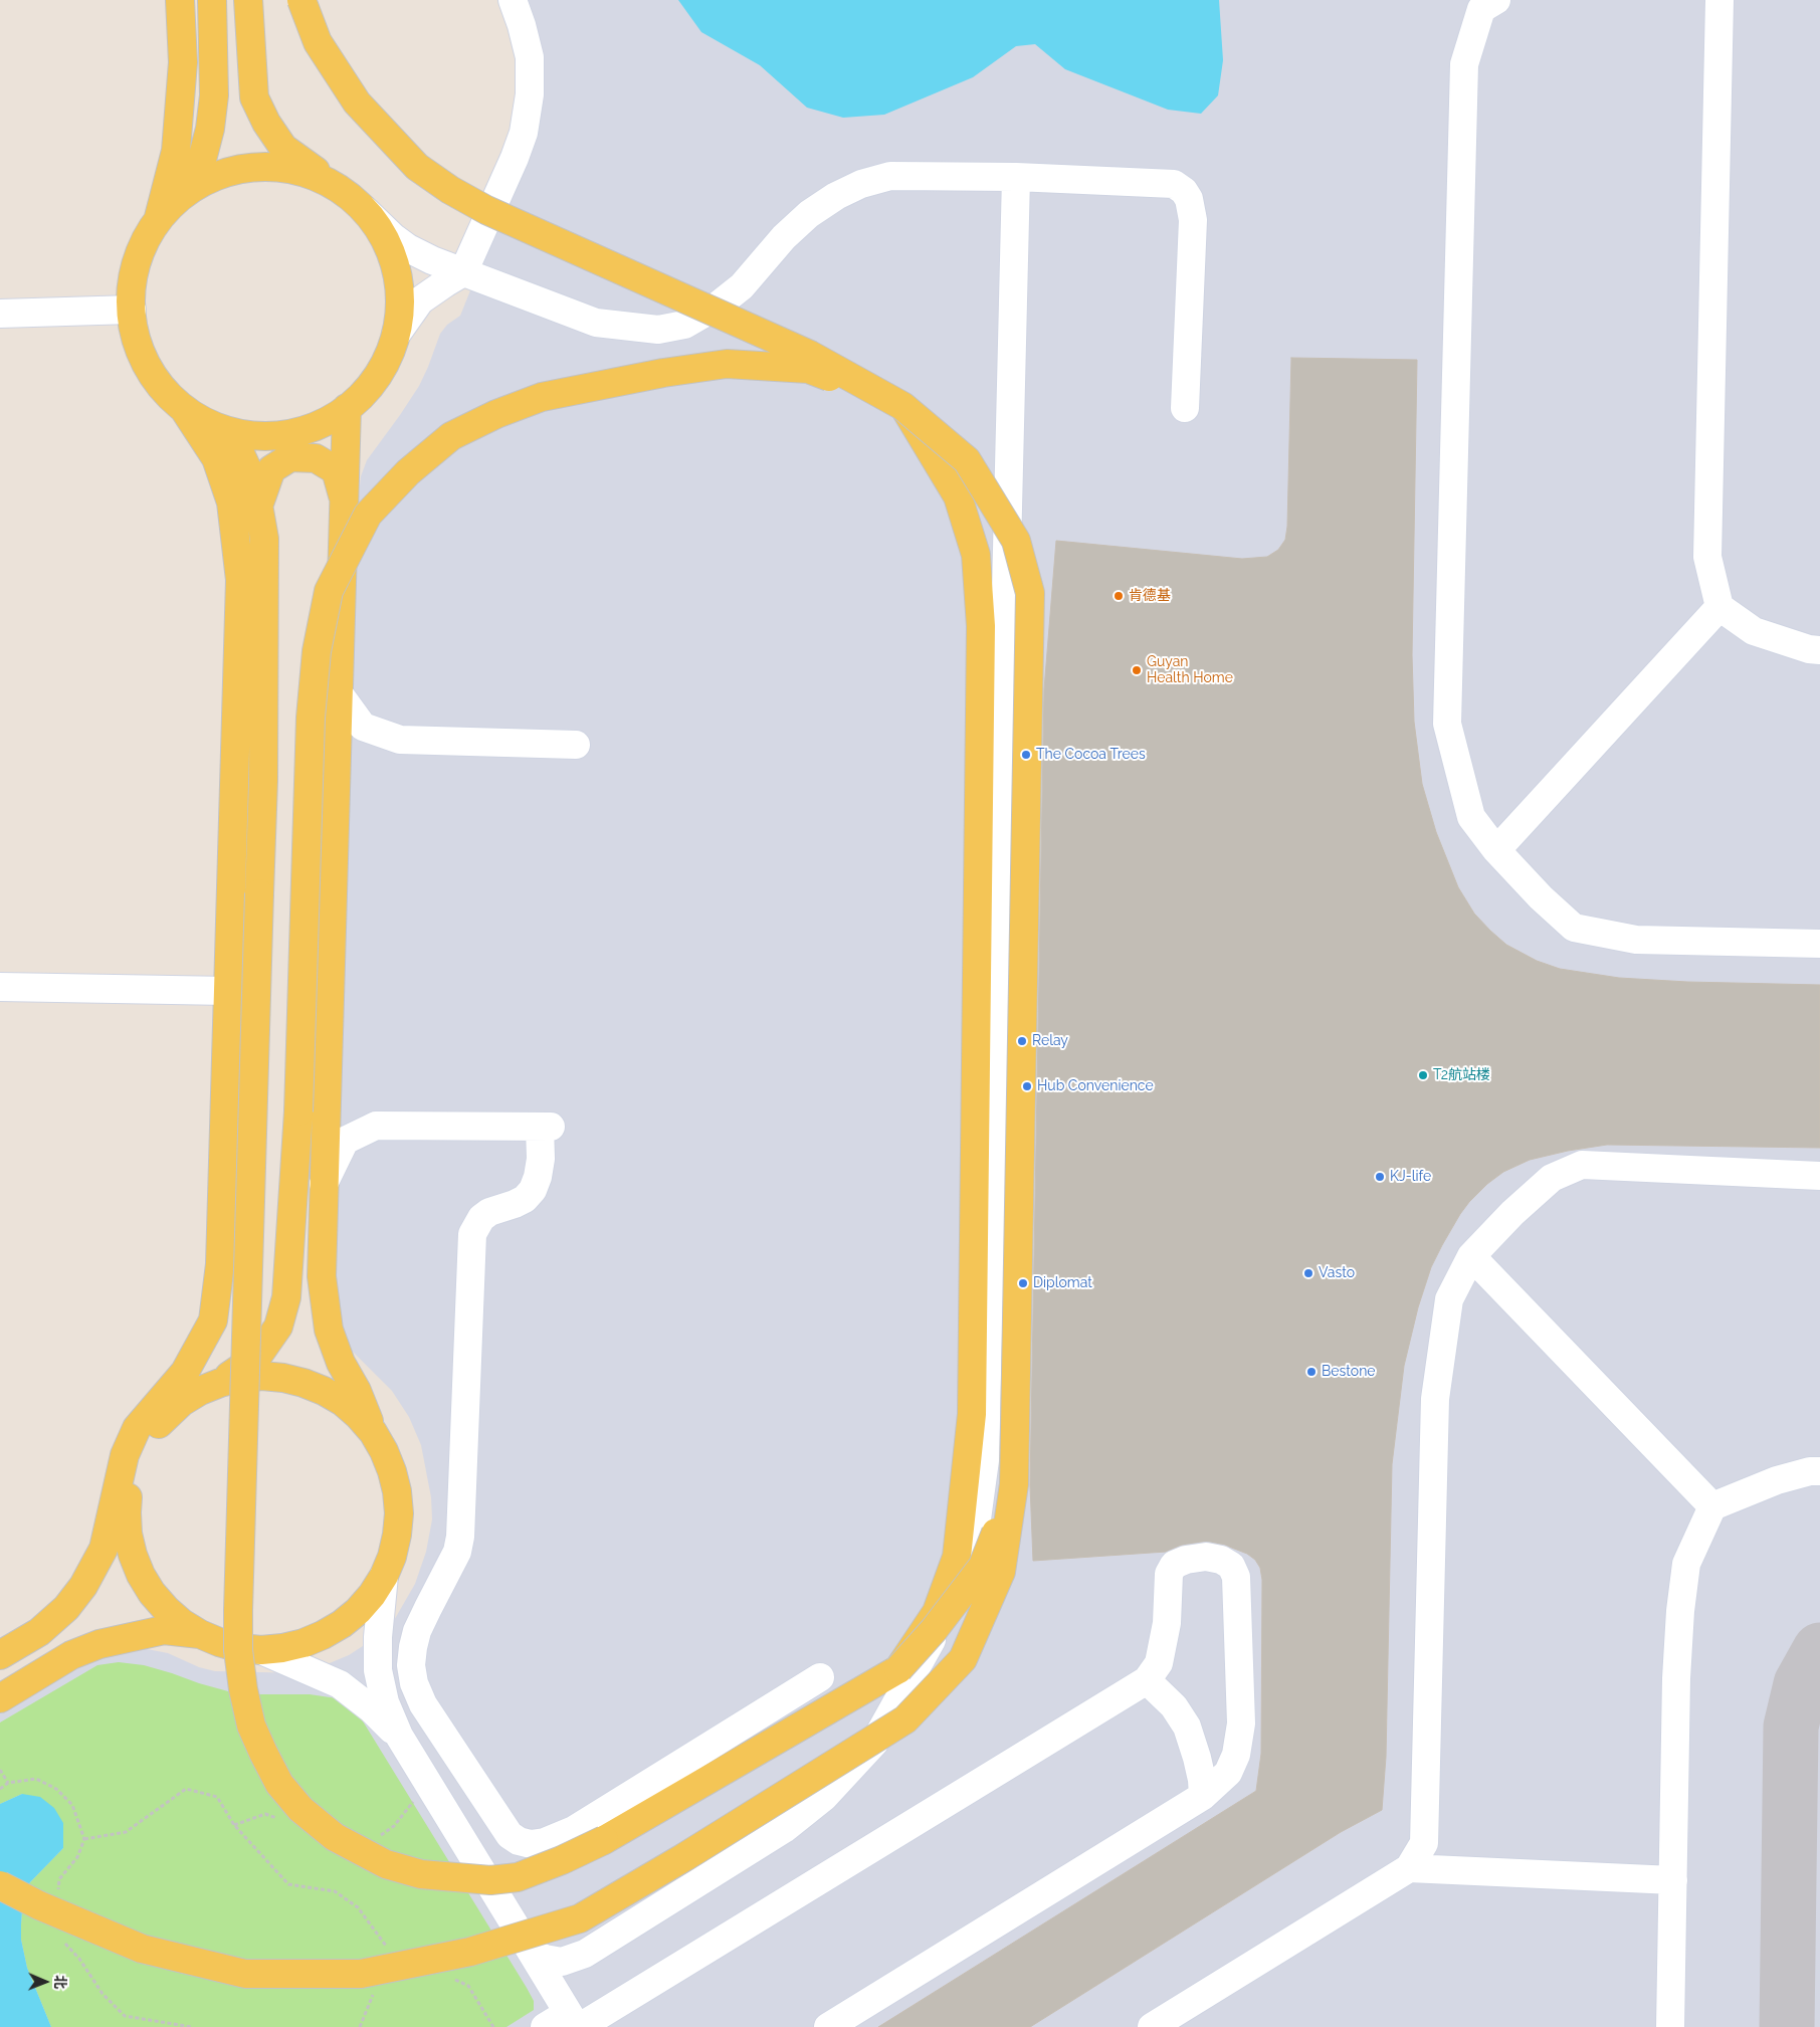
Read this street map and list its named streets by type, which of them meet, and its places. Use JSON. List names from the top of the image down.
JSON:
{
  "places": [
    "肯德基",
    "Guyan Health Home",
    "The Cocoa Trees",
    "Relay",
    "T2航站楼",
    "Hub Convenience",
    "KJ-life",
    "Vasto",
    "Diplomat",
    "Bestone"
  ],
  "north": "right"
}
